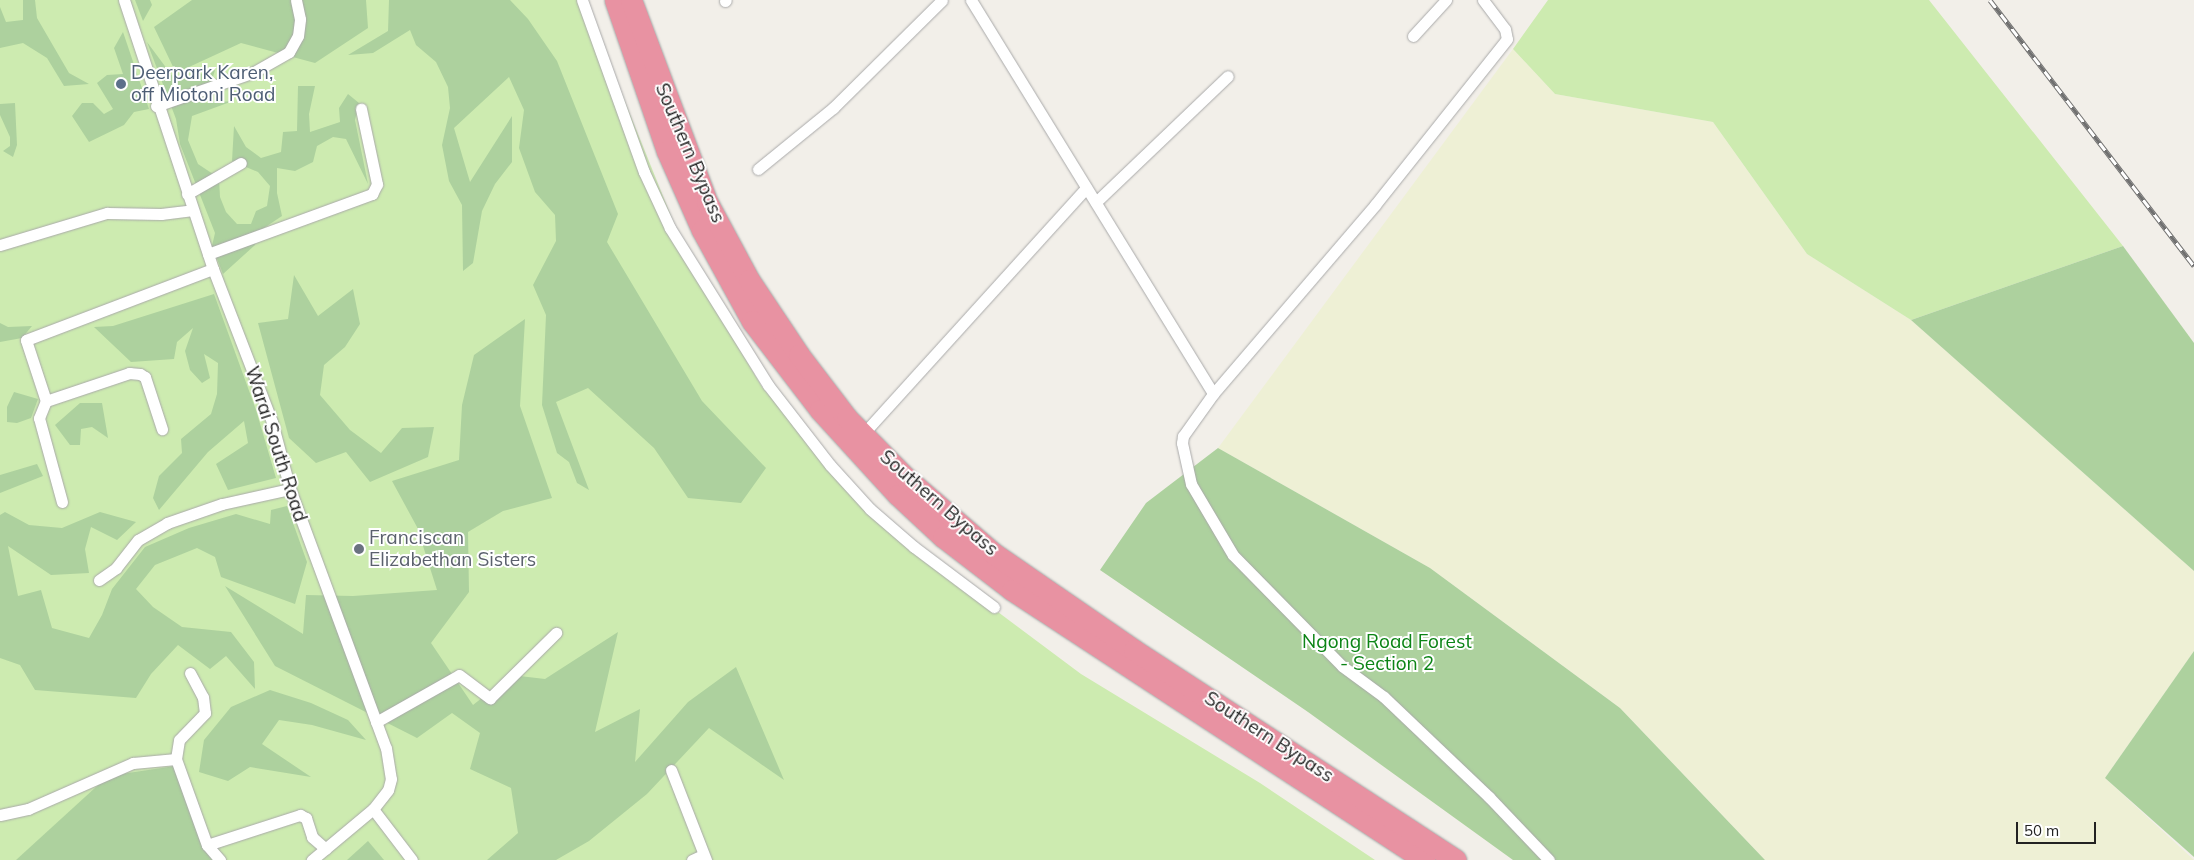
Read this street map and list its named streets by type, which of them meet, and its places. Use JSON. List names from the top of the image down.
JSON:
{
  "streets": {
    "highway": ["Southern Bypass"],
    "street": ["Warai South Road"]
  },
  "parks": ["Ngong Road Forest - Section 2"],
  "places": ["Deerpark Karen, off Miotoni Road", "Franciscan Elizabethan Sisters"],
  "scale_bar": "50 m"
}
